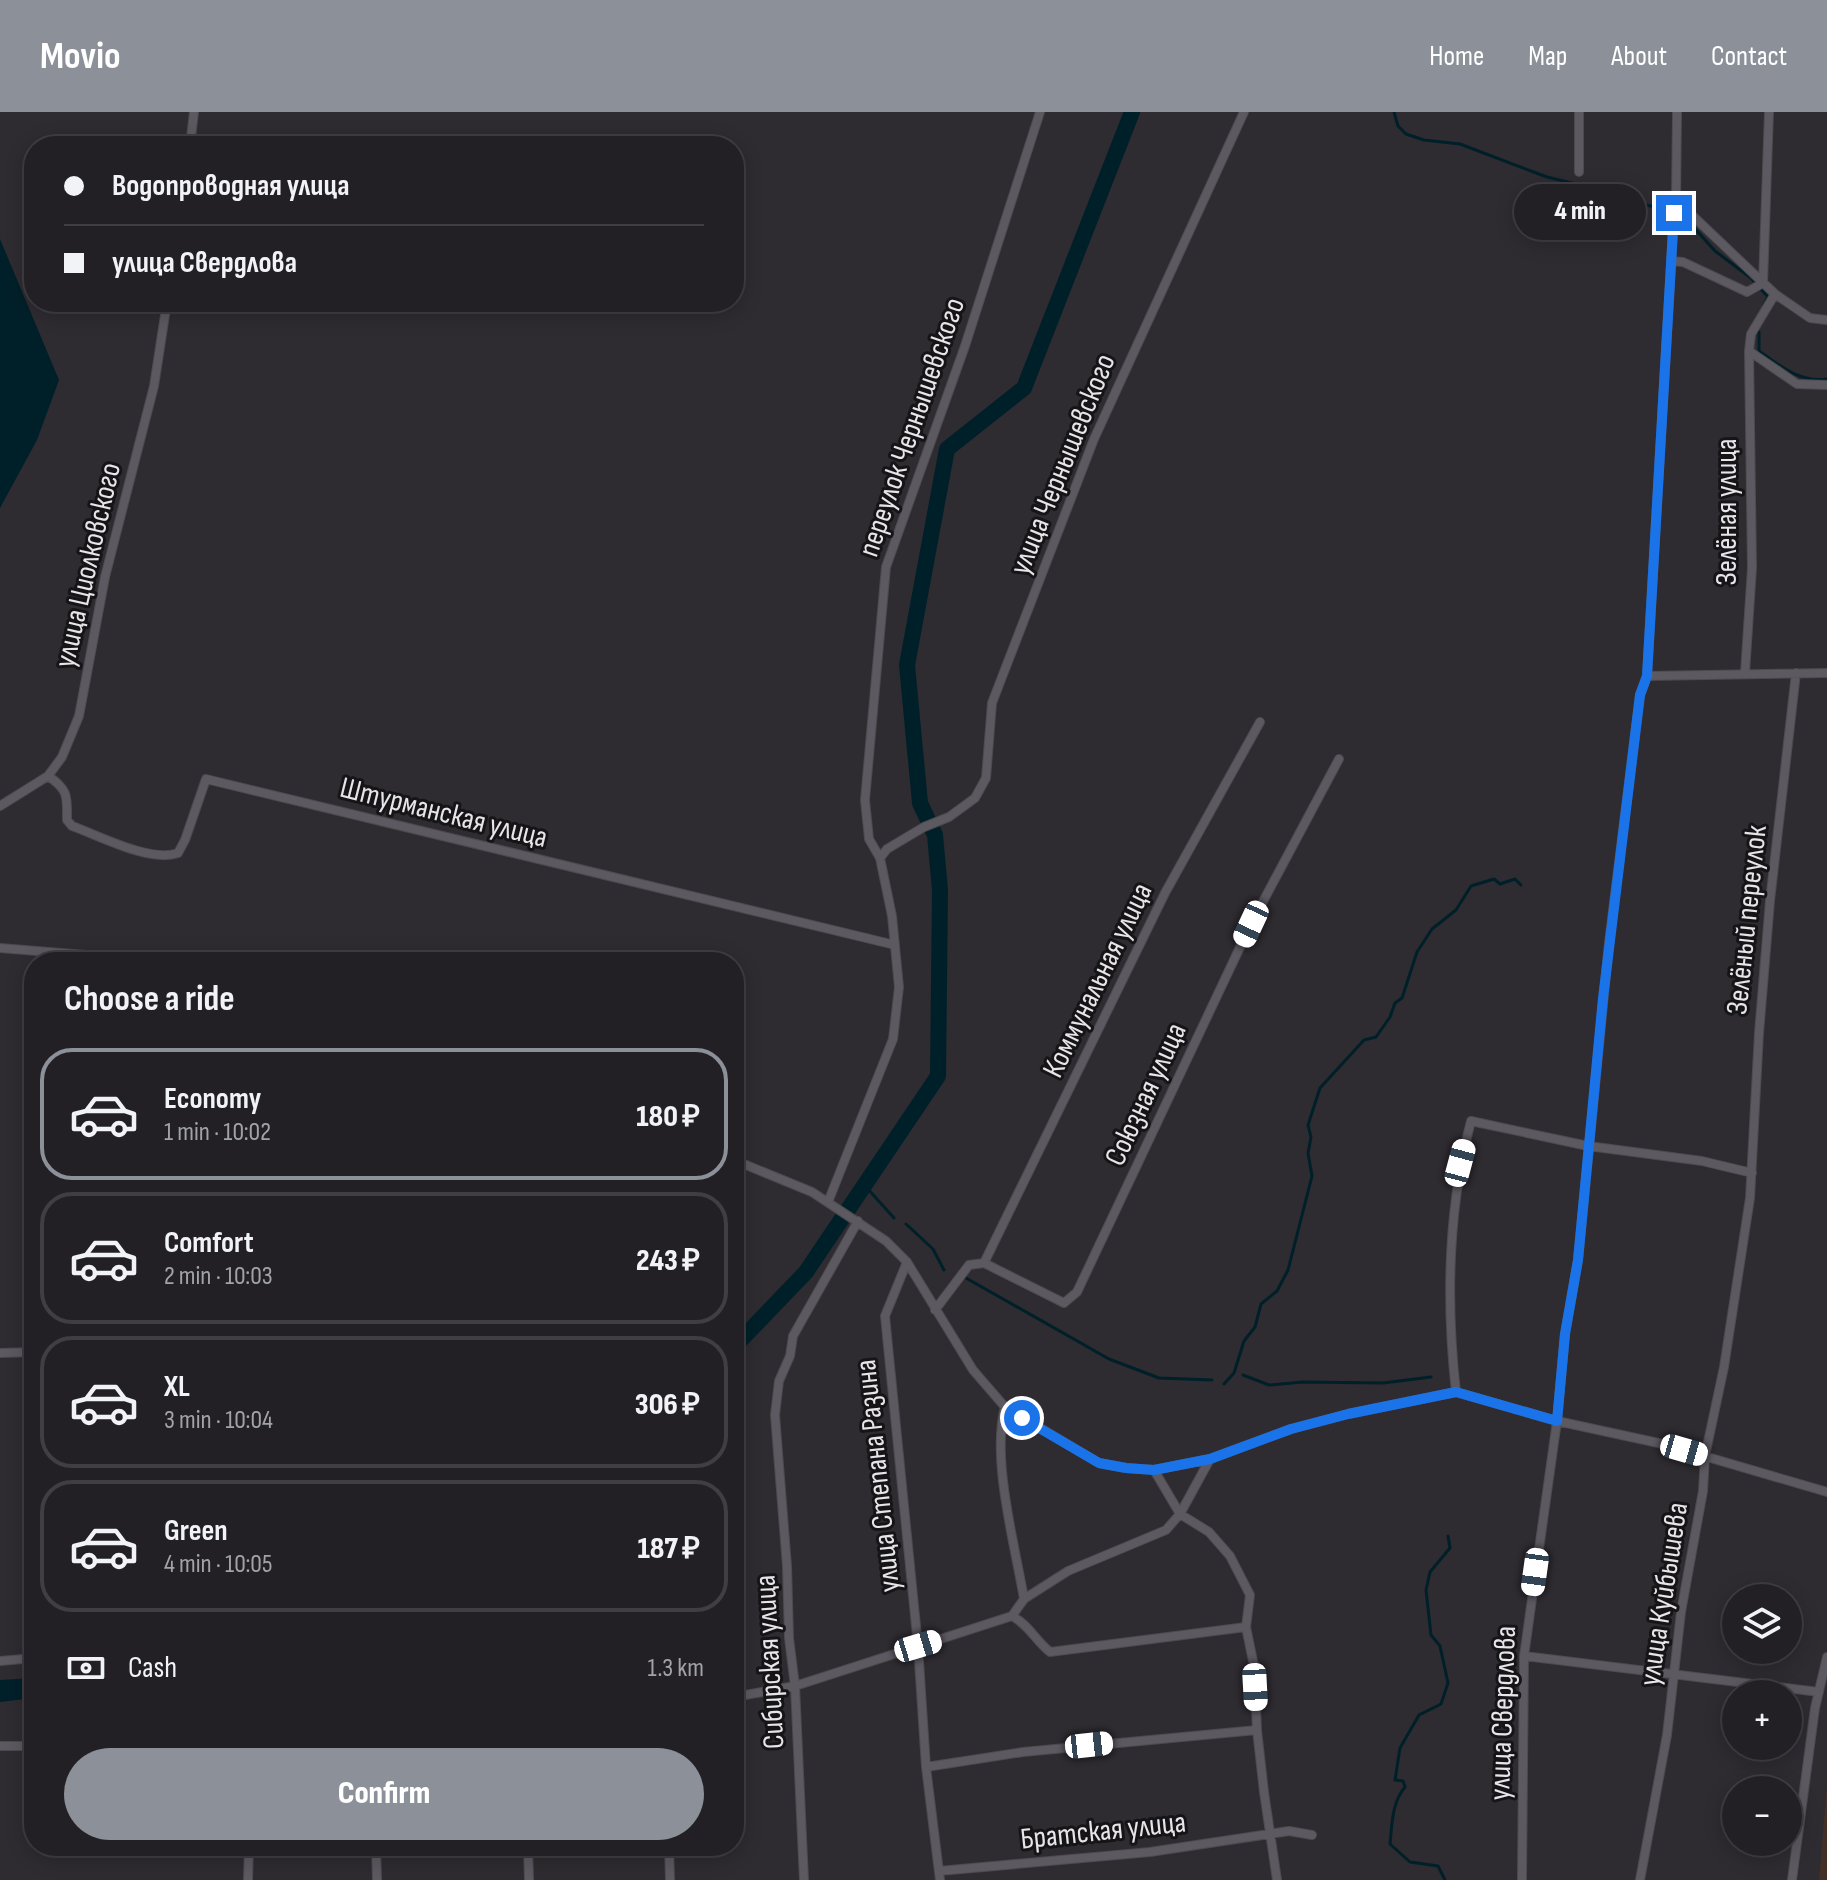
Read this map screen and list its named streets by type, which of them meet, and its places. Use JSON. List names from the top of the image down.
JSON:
{
  "streets": {
    "street": [
      "переулок Чернышевского",
      "улица Чернышевского",
      "Зелёная улица",
      "улица Циолковского",
      "Штурманская улица",
      "Зелёный переулок",
      "Коммунальная улица",
      "Союзная улица",
      "улица Степана Разина",
      "улица Куйбышева",
      "Сибирская улица",
      "улица Свердлова",
      "Братская улица"
    ]
  },
  "crossings": [
    ["переулок Чернышевского", "улица Чернышевского"],
    ["переулок Чернышевского", "Штурманская улица"],
    ["улица Циолковского", "Штурманская улица"],
    ["Зелёный переулок", "улица Куйбышева"],
    ["Коммунальная улица", "Союзная улица"],
    ["улица Степана Разина", "Братская улица"]
  ],
  "page": {
    "header": "Movio",
    "nav": [
      "Home",
      "Map",
      "About",
      "Contact"
    ],
    "banner": ["Водопроводная улица", "улица Свердлова"],
    "bubble": "4 min",
    "heading": "Choose a ride",
    "list": [
      {
        "name": "Economy",
        "note": "1 min · 10:02",
        "value": "180 ₽"
      },
      {
        "name": "Comfort",
        "note": "2 min · 10:03",
        "value": "243 ₽"
      },
      {
        "name": "XL",
        "note": "3 min · 10:04",
        "value": "306 ₽"
      },
      {
        "name": "Green",
        "note": "4 min · 10:05",
        "value": "187 ₽"
      }
    ],
    "map_buttons": ["+", "−"],
    "pay": ["Cash", "1.3 km"],
    "buttons": "Confirm"
  }
}
